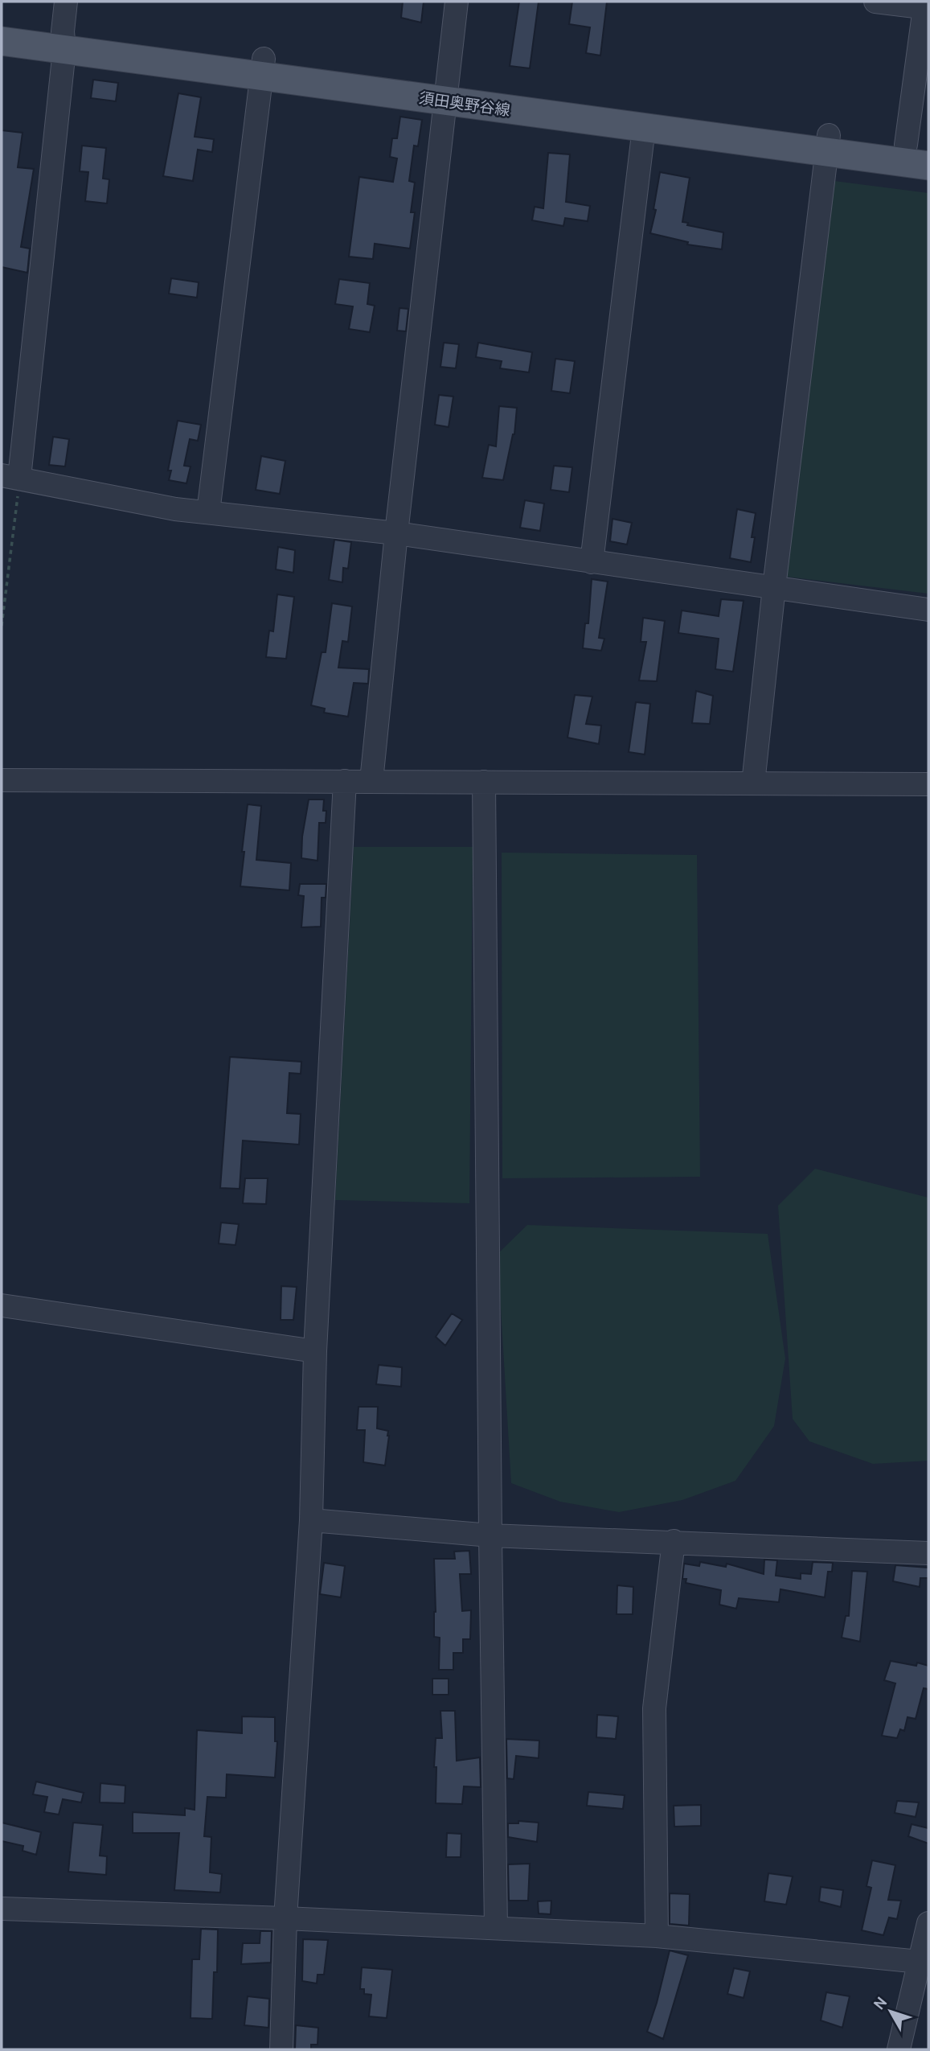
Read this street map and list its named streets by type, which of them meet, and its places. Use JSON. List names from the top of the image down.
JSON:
{
  "streets": {
    "main road": ["須田奥野谷線"]
  },
  "north": "top left"
}
